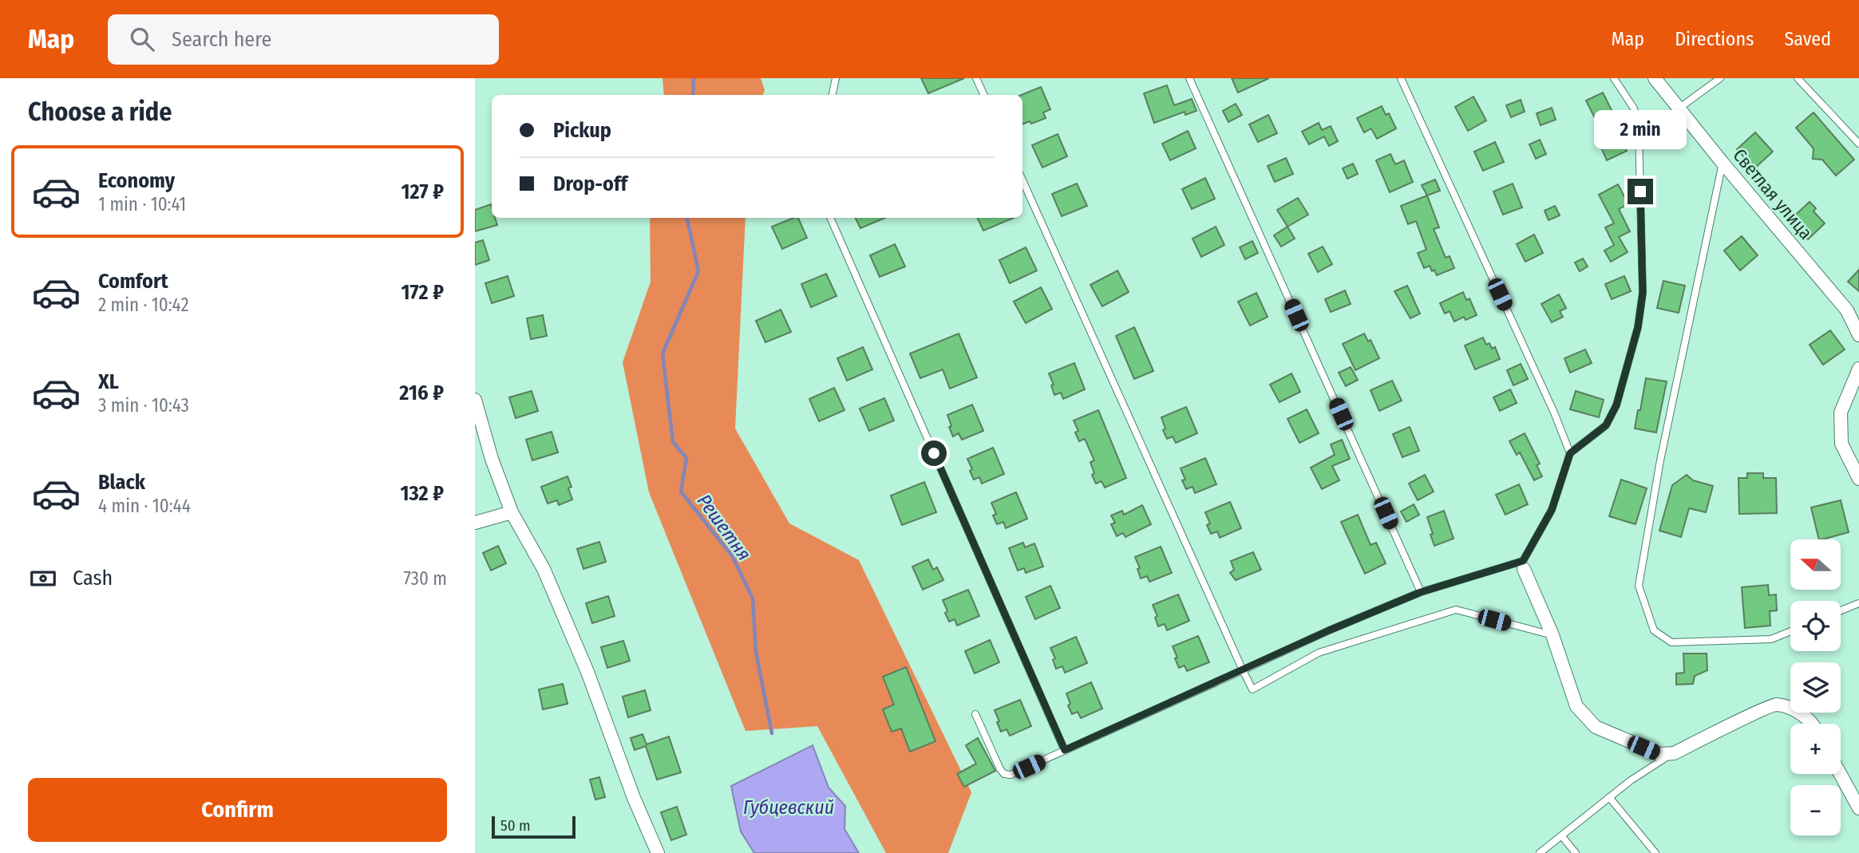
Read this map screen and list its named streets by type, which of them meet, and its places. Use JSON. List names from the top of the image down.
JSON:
{
  "streets": {
    "street": ["Светлая улица"]
  },
  "water": ["Решетня", "Губцевский"],
  "scale_bar": "50 m",
  "north": "left",
  "page": {
    "header": "Map",
    "search": "Search here",
    "nav": ["Map", "Directions", "Saved"],
    "heading": "Choose a ride",
    "banner": ["Pickup", "Drop-off"],
    "bubble": "2 min",
    "list": [
      {
        "name": "Economy",
        "note": "1 min · 10:41",
        "value": "127 ₽"
      },
      {
        "name": "Comfort",
        "note": "2 min · 10:42",
        "value": "172 ₽"
      },
      {
        "name": "XL",
        "note": "3 min · 10:43",
        "value": "216 ₽"
      },
      {
        "name": "Black",
        "note": "4 min · 10:44",
        "value": "132 ₽"
      }
    ],
    "map_buttons": ["+", "−"],
    "pay": ["Cash", "730 m"],
    "buttons": "Confirm",
    "scale": "50 m"
  }
}
